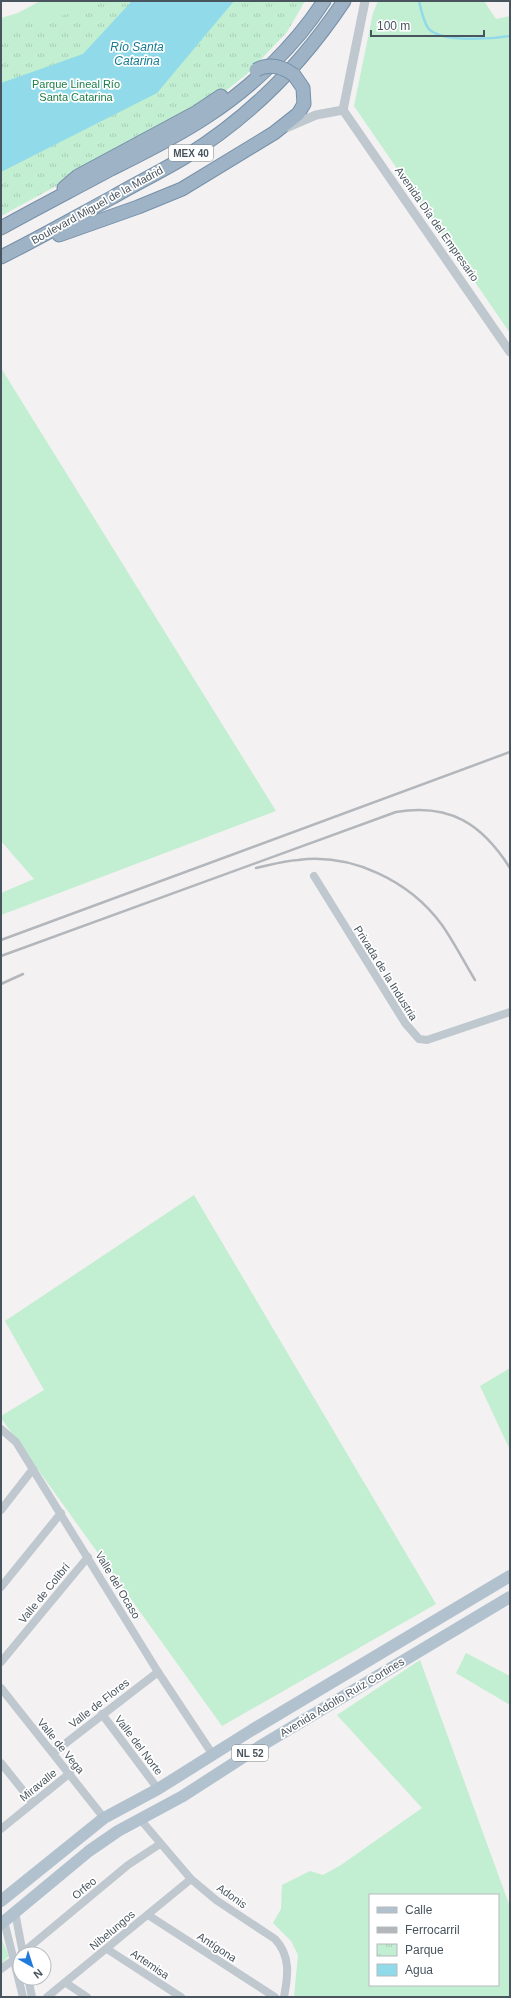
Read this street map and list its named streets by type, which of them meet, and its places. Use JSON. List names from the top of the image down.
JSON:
{
  "streets": {
    "highway": ["MEX 40", "Boulevard Miguel de la Madrid"],
    "main road": ["Avenida Adolfo Ruíz Cortines", "NL 52"],
    "street": [
      "Avenida Día del Empresario",
      "Privada de la Industria",
      "Valle del Ocaso",
      "Valle de Colibrí",
      "Valle de Flores",
      "Valle del Norte",
      "Valle de Vega",
      "Miravalle",
      "Orfeo",
      "Adonis",
      "Nibelungos",
      "Antígona",
      "Artemisa"
    ]
  },
  "crossings": [
    ["Valle del Ocaso", "Valle de Colibrí"],
    ["Valle del Ocaso", "Avenida Adolfo Ruíz Cortines"],
    ["Valle del Ocaso", "Valle de Flores"],
    ["Avenida Adolfo Ruíz Cortines", "Valle del Norte"],
    ["Avenida Adolfo Ruíz Cortines", "Valle de Vega"],
    ["Avenida Adolfo Ruíz Cortines", "Adonis"],
    ["Valle de Flores", "Valle del Norte"],
    ["Valle de Flores", "Valle de Vega"],
    ["Valle de Vega", "Miravalle"],
    ["Orfeo", "Adonis"],
    ["Adonis", "Nibelungos"],
    ["Nibelungos", "Antígona"],
    ["Nibelungos", "Artemisa"]
  ],
  "water": ["Río Santa Catarina"],
  "parks": ["Parque Lineal Río Santa Catarina"],
  "legend": [
    "Calle",
    "Ferrocarril",
    "Parque",
    "Agua"
  ],
  "scale_bar": "100 m",
  "north": "bottom right"
}
